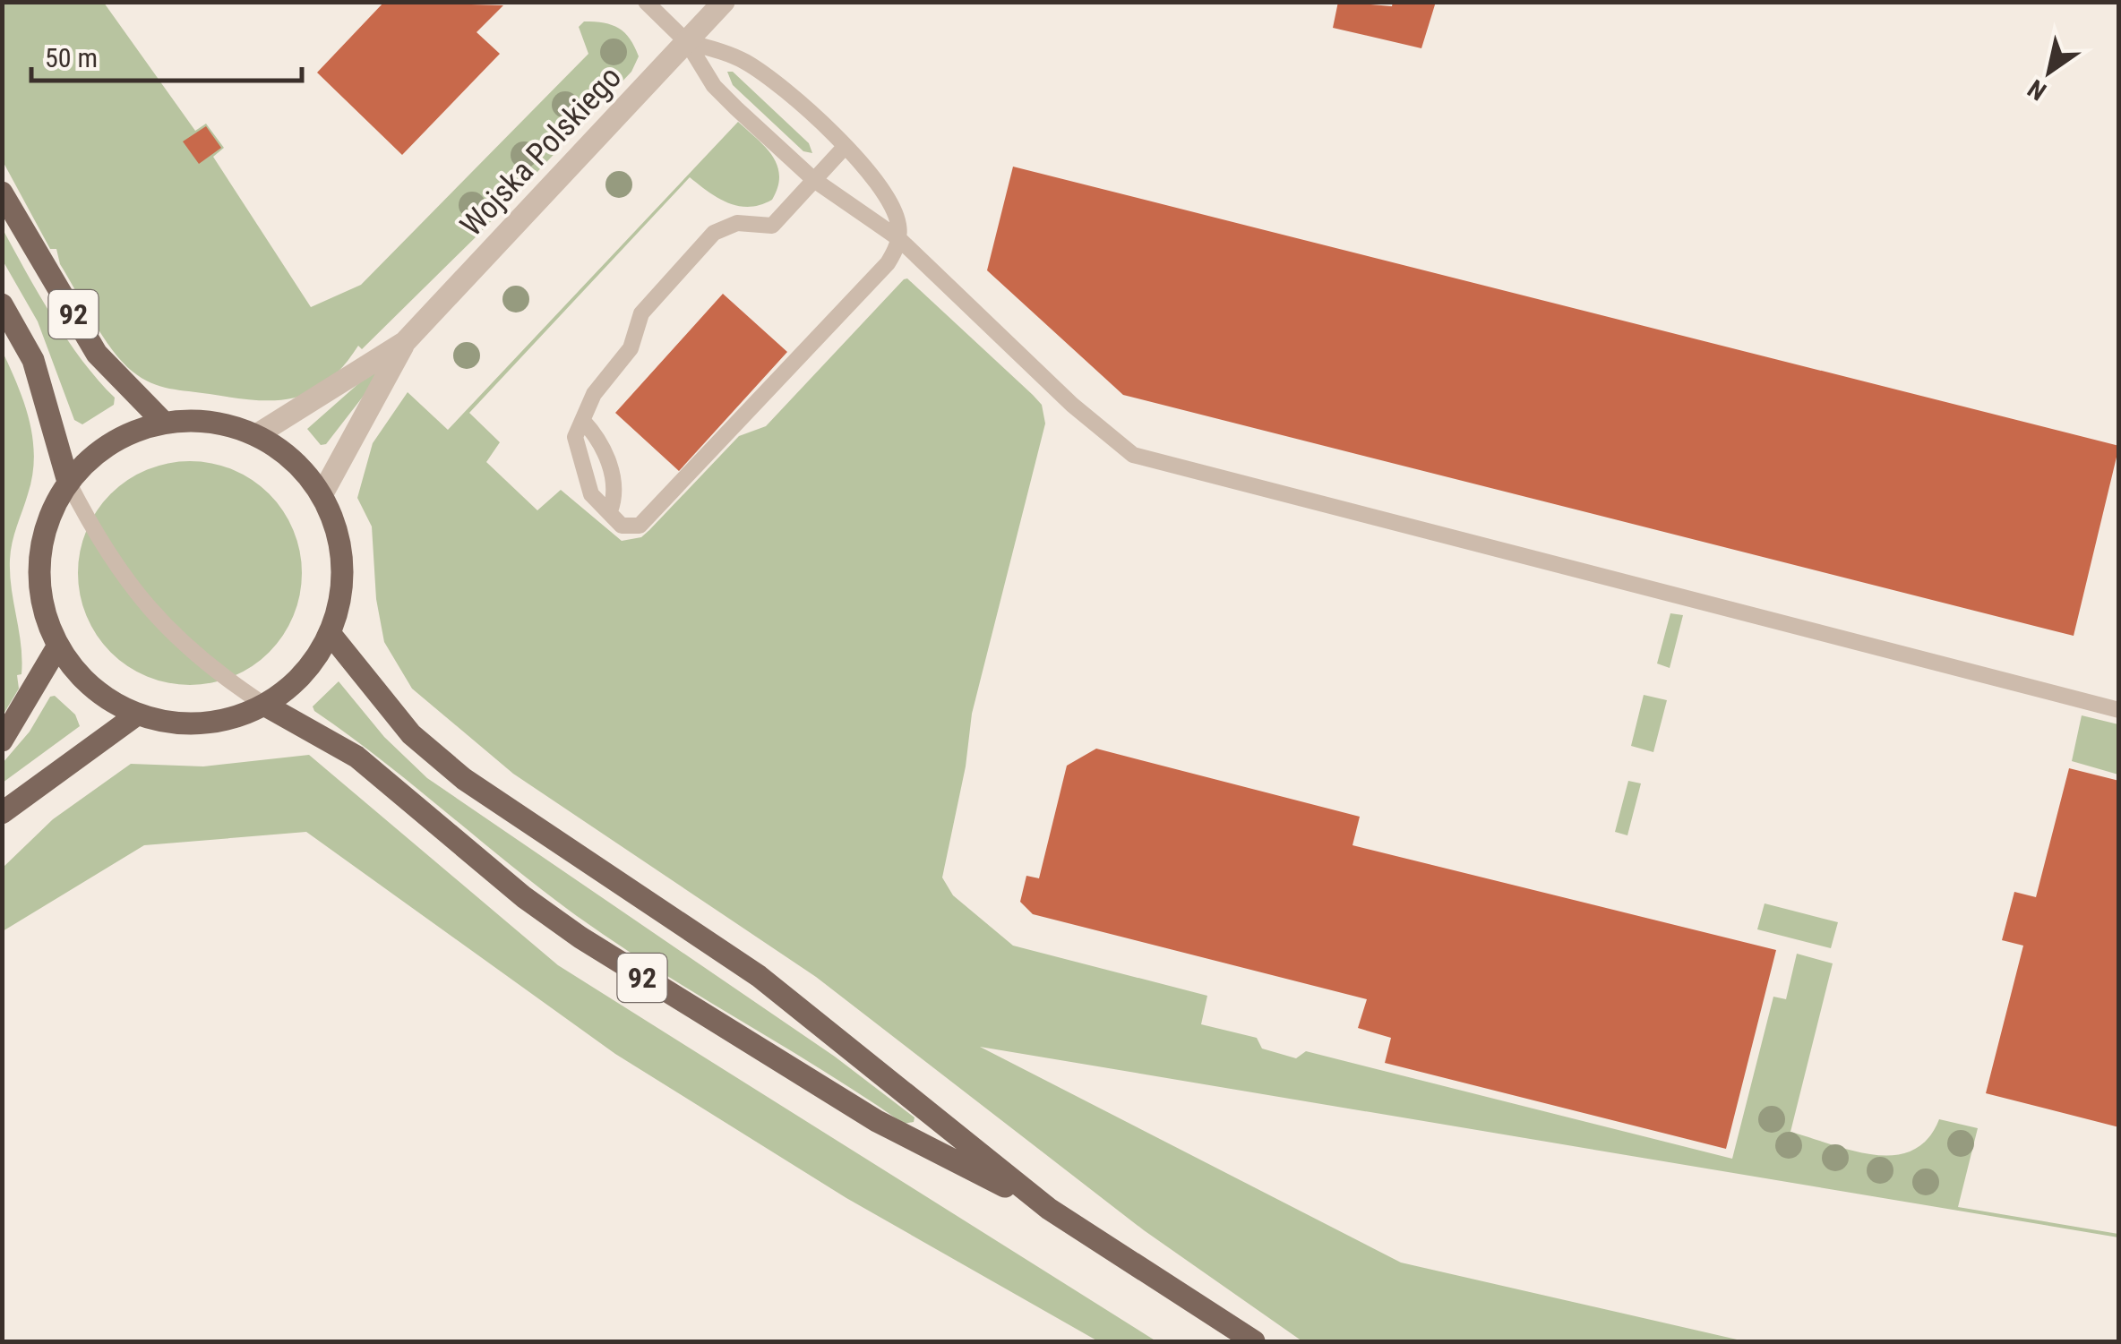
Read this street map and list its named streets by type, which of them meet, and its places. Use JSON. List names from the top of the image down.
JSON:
{
  "streets": {
    "main road": ["92"],
    "street": ["Wojska Polskiego"]
  },
  "crossings": [
    ["Wojska Polskiego", "92"]
  ],
  "scale_bar": "50 m",
  "north": "bottom left"
}
